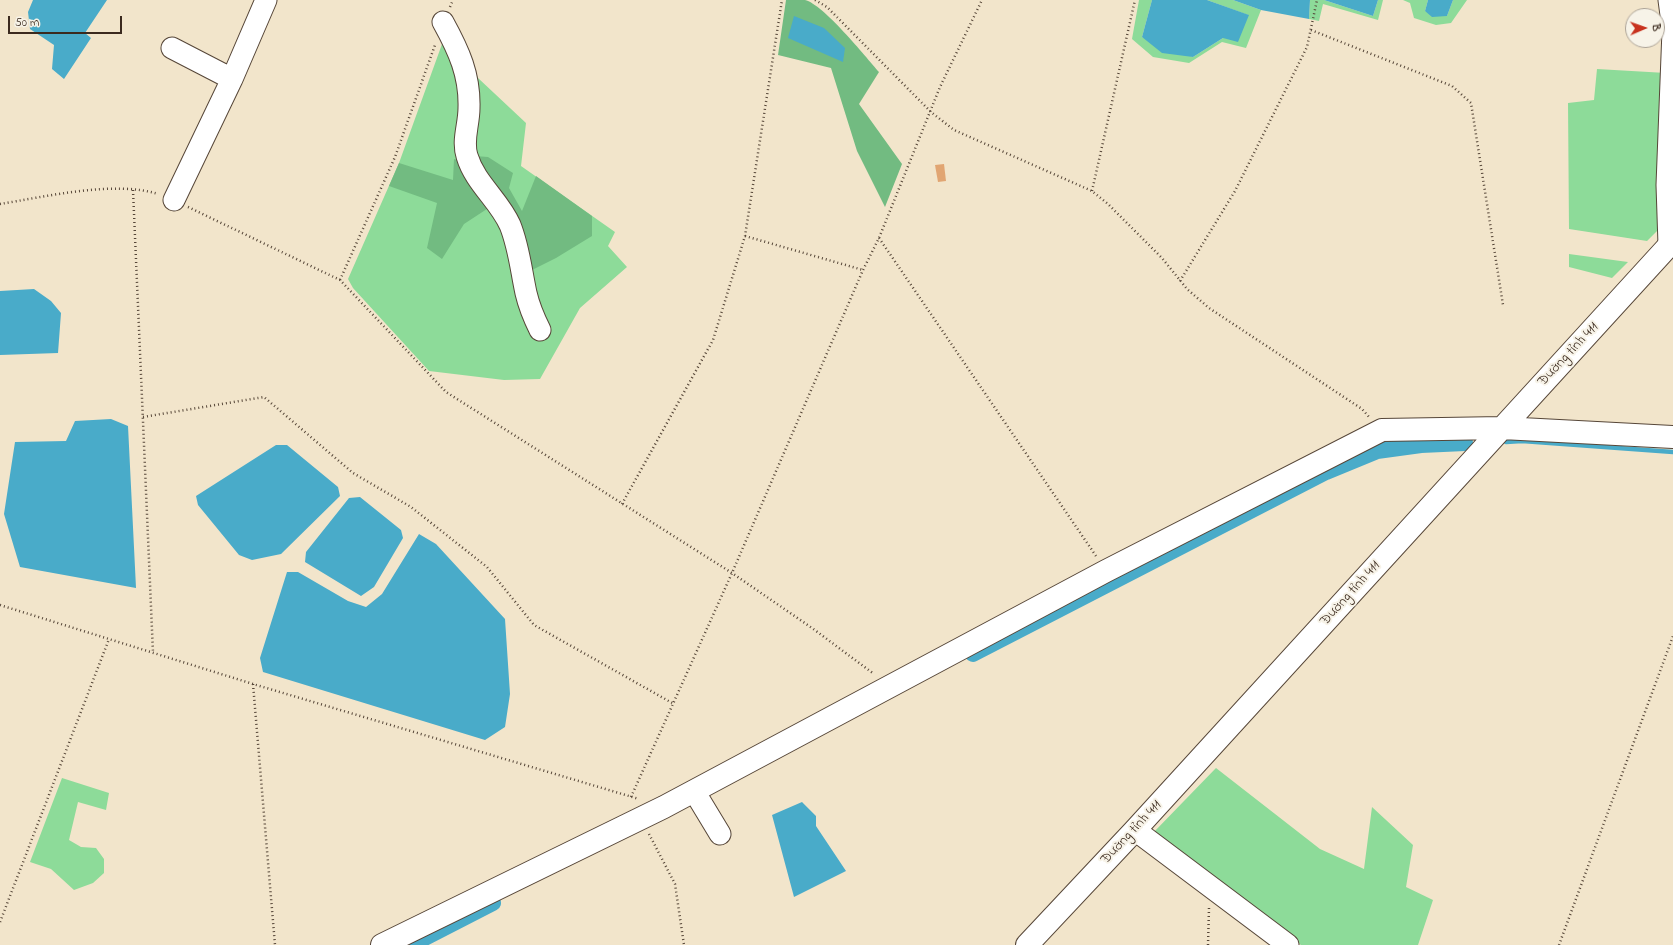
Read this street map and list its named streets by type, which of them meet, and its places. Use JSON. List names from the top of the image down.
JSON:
{
  "streets": {
    "main road": ["Đường tỉnh 411"]
  },
  "scale_bar": "50 m",
  "north": "right"
}
